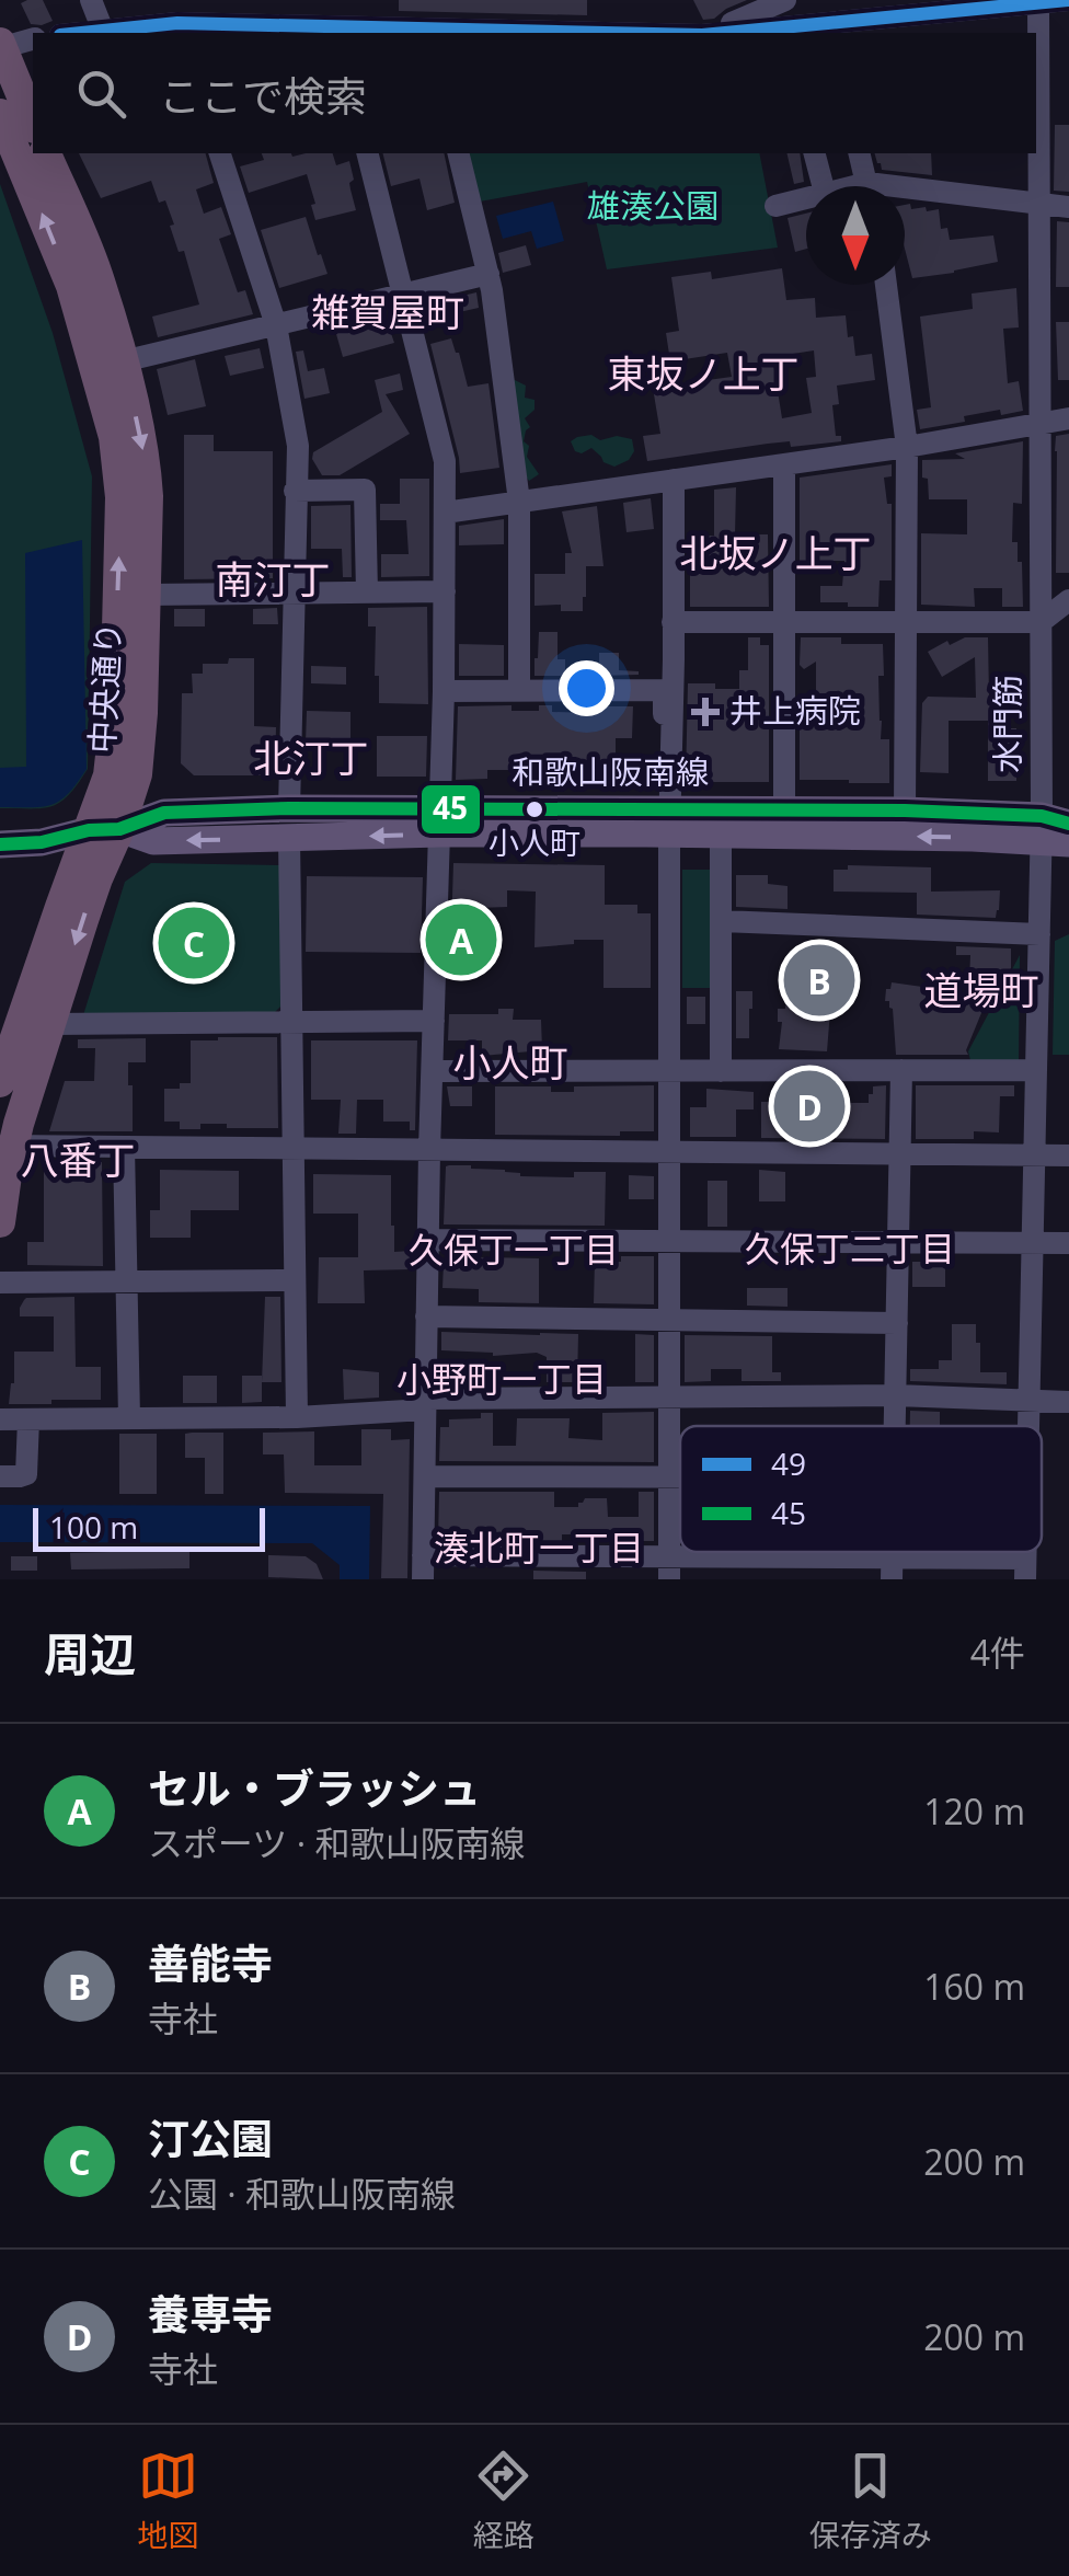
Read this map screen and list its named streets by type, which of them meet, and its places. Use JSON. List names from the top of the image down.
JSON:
{
  "streets": {
    "highway": ["中央通り"],
    "main road": ["和歌山阪南線"],
    "street": ["水門筋"]
  },
  "crossings": [
    ["中央通り", "和歌山阪南線"],
    ["水門筋", "和歌山阪南線"]
  ],
  "districts": [
    "雑賀屋町",
    "東坂ノ上丁",
    "北坂ノ上丁",
    "南汀丁",
    "北汀丁",
    "道場町",
    "小人町",
    "八番丁",
    "久保丁二丁目",
    "久保丁一丁目",
    "小野町一丁目",
    "湊北町一丁目"
  ],
  "parks": ["雄湊公園"],
  "places": {
    "health": ["井上病院"],
    "other": ["小人町"]
  },
  "lines": ["transit line 49", "transit line 45"],
  "legend": ["49", "45"],
  "scale_bar": "100 m",
  "north": "bottom",
  "page": {
    "search": "ここで検索",
    "pins": [
      "A",
      "C",
      "B",
      "D"
    ],
    "scale": "100 m",
    "heading": ["周辺", "4件"],
    "list": [
      {
        "mark": "A",
        "name": "セル・ブラッシュ",
        "note": "スポーツ · 和歌山阪南線",
        "value": "120 m"
      },
      {
        "mark": "B",
        "name": "善能寺",
        "note": "寺社",
        "value": "160 m"
      },
      {
        "mark": "C",
        "name": "汀公園",
        "note": "公園 · 和歌山阪南線",
        "value": "200 m"
      },
      {
        "mark": "D",
        "name": "養専寺",
        "note": "寺社",
        "value": "200 m"
      }
    ],
    "nav": ["地図", "経路", "保存済み"]
  }
}
